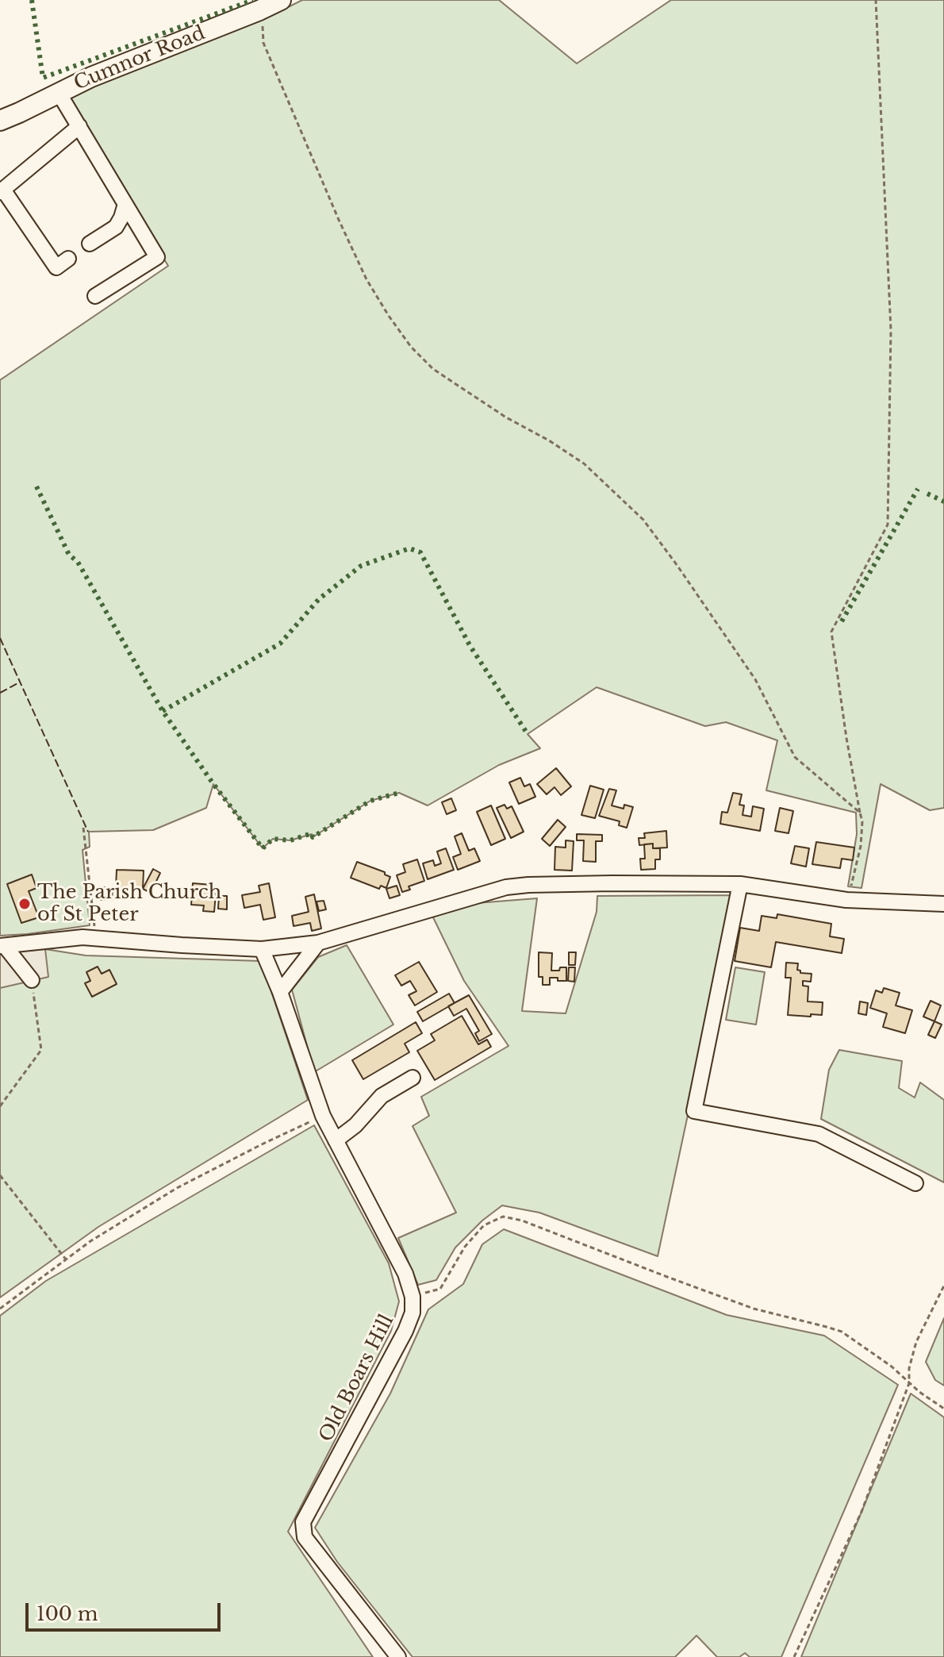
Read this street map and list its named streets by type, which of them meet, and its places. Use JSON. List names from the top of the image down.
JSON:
{
  "streets": {
    "main road": ["Cumnor Road"],
    "street": ["Old Boars Hill"]
  },
  "places": ["The Parish Church of St Peter"],
  "scale_bar": "100 m"
}
